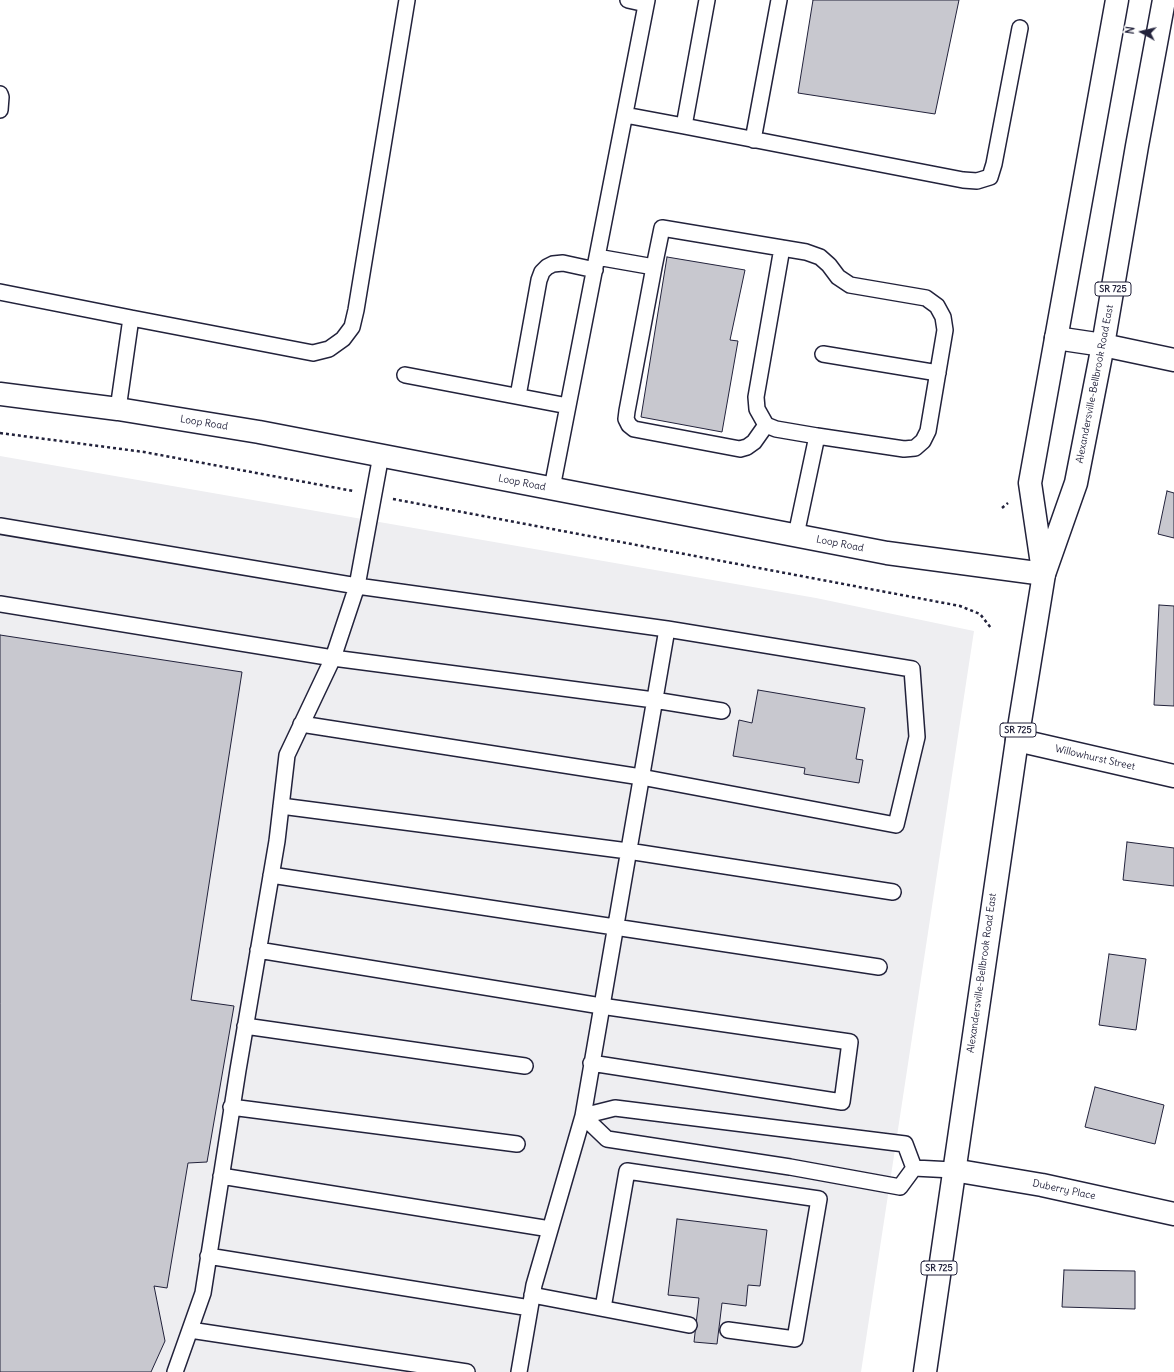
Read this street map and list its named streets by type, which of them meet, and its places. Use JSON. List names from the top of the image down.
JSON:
{
  "streets": {
    "main road": [
      "SR 725",
      "Alexandersville-Bellbrook Road East",
      "Loop Road",
      "Willowhurst Street",
      "Duberry Place"
    ]
  },
  "crossings": [
    ["Alexandersville-Bellbrook Road East", "Loop Road"],
    ["Alexandersville-Bellbrook Road East", "Willowhurst Street"],
    ["Alexandersville-Bellbrook Road East", "Duberry Place"]
  ],
  "north": "left"
}
